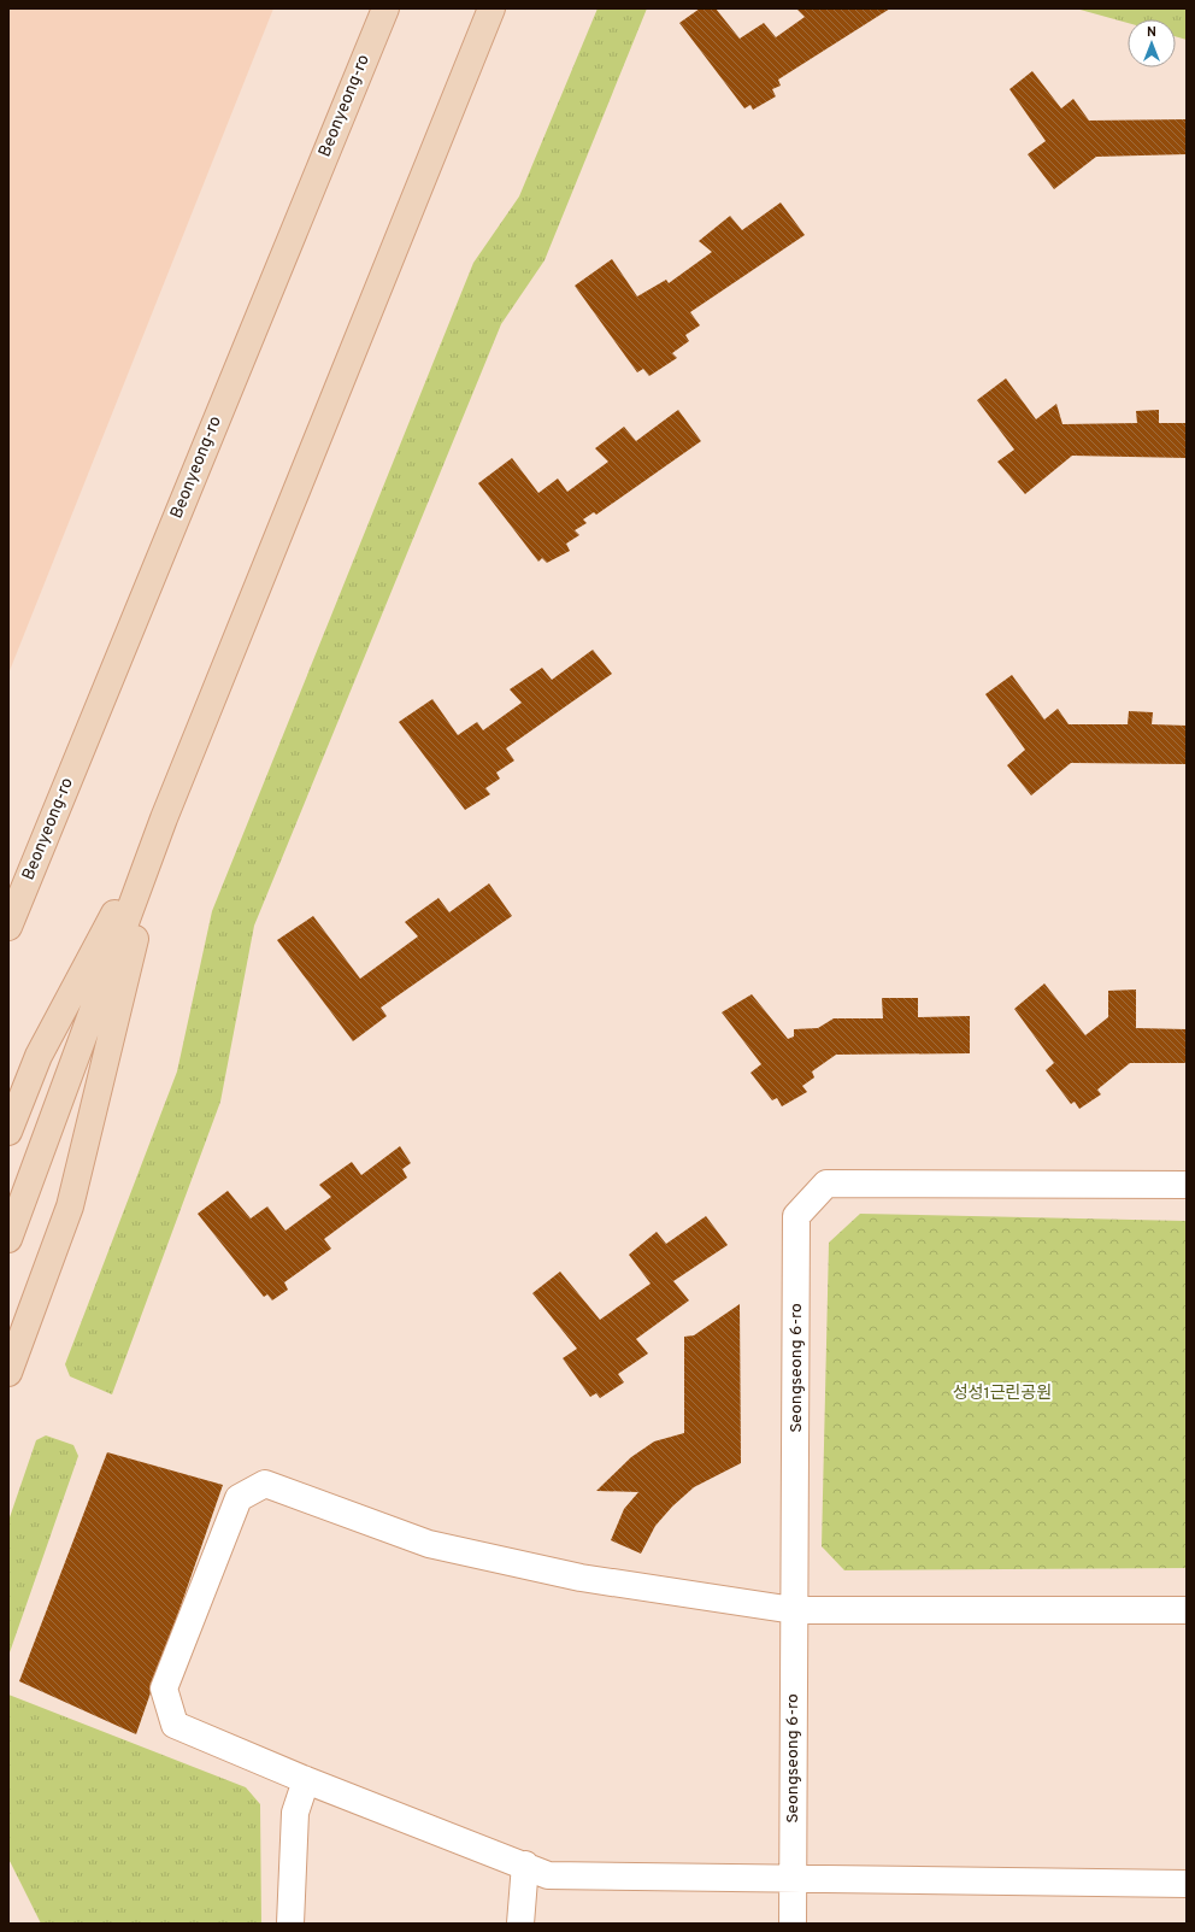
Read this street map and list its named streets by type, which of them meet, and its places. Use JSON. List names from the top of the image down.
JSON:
{
  "streets": {
    "main road": ["Beonyeong-ro"],
    "street": ["Seongseong 6-ro"]
  },
  "parks": ["성성1근린공원"],
  "north": "top"
}
